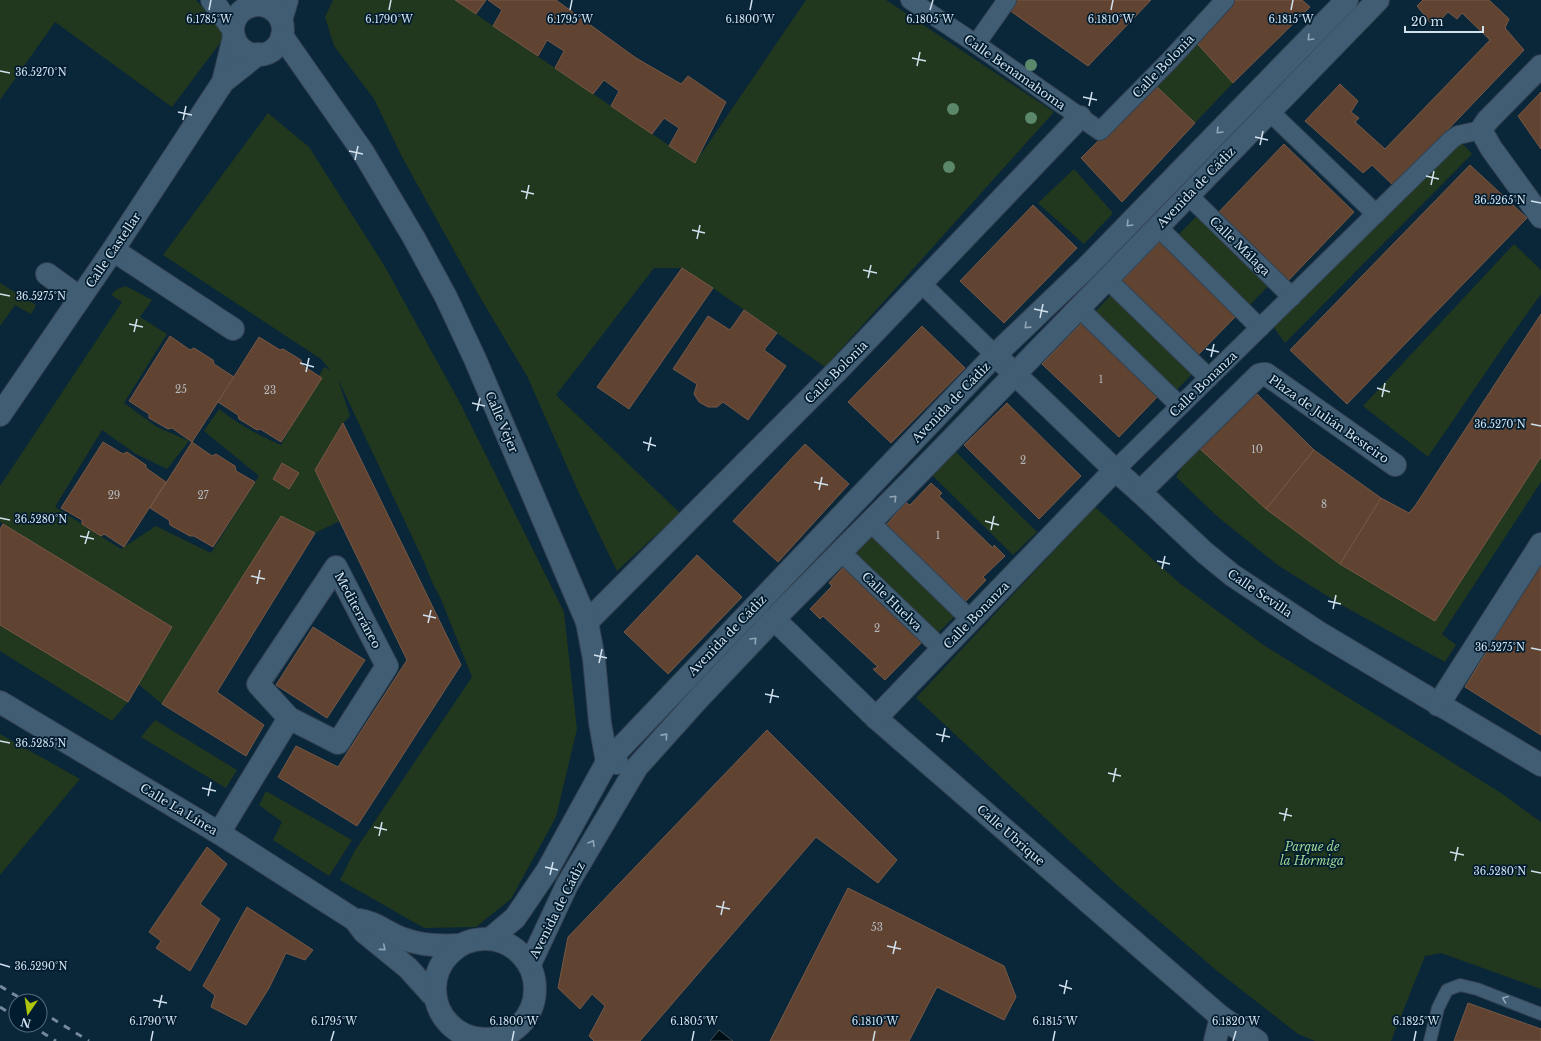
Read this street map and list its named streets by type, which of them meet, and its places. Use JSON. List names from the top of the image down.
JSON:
{
  "streets": {
    "street": [
      "Calle Bolonia",
      "Calle Benamahoma",
      "Avenida de Cádiz",
      "Calle Málaga",
      "Calle Castellar",
      "Calle Bonanza",
      "Plaza de Julián Besteiro",
      "Calle Vejer",
      "Calle Sevilla",
      "Calle Huelva",
      "Mediterráneo",
      "Calle La Línea",
      "Calle Ubrique"
    ]
  },
  "crossings": [
    ["Calle Bolonia", "Calle Benamahoma"],
    ["Calle Bolonia", "Calle Vejer"],
    ["Avenida de Cádiz", "Calle Málaga"],
    ["Avenida de Cádiz", "Calle Vejer"],
    ["Avenida de Cádiz", "Calle Sevilla"],
    ["Avenida de Cádiz", "Calle Huelva"],
    ["Avenida de Cádiz", "Calle La Línea"],
    ["Avenida de Cádiz", "Calle Ubrique"],
    ["Calle Málaga", "Calle Bonanza"],
    ["Calle Castellar", "Calle Vejer"],
    ["Calle Bonanza", "Calle Sevilla"],
    ["Calle Bonanza", "Calle Huelva"],
    ["Calle Bonanza", "Calle Ubrique"],
    ["Plaza de Julián Besteiro", "Calle Sevilla"]
  ],
  "parks": ["Parque de la Hormiga"],
  "house_numbers": [
    "1",
    "25",
    "23",
    "10",
    "2",
    "29",
    "27",
    "8",
    "1",
    "2",
    "53"
  ],
  "scale_bar": "20 m",
  "north": "bottom",
  "coordinates": [
    "6.1790°W",
    "6.1795°W",
    "6.1800°W",
    "6.1805°W",
    "6.1810°W",
    "6.1815°W",
    "6.1785°W",
    "36.5270°N",
    "36.5265°N",
    "36.5275°N",
    "36.5280°N",
    "36.5285°N",
    "36.5290°N",
    "6.1820°W",
    "6.1825°W"
  ]
}
